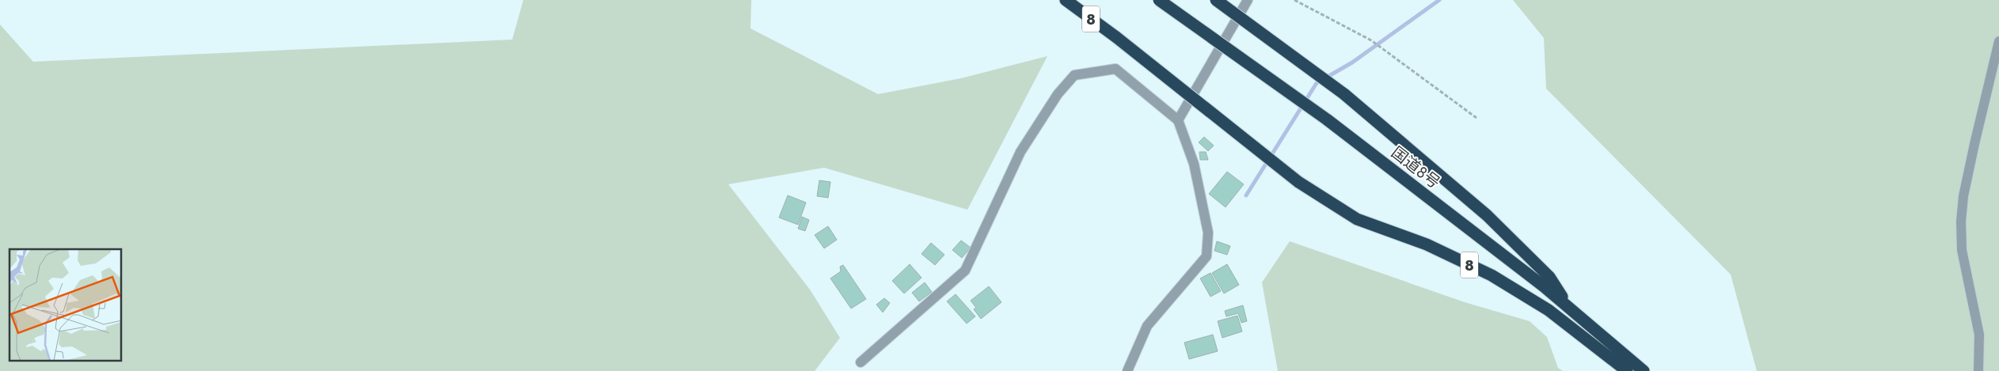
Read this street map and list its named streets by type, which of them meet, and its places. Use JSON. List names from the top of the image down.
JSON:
{
  "streets": {
    "highway": ["8", "国道8号"]
  },
  "crossings": [
    ["8", "国道8号"]
  ]
}
